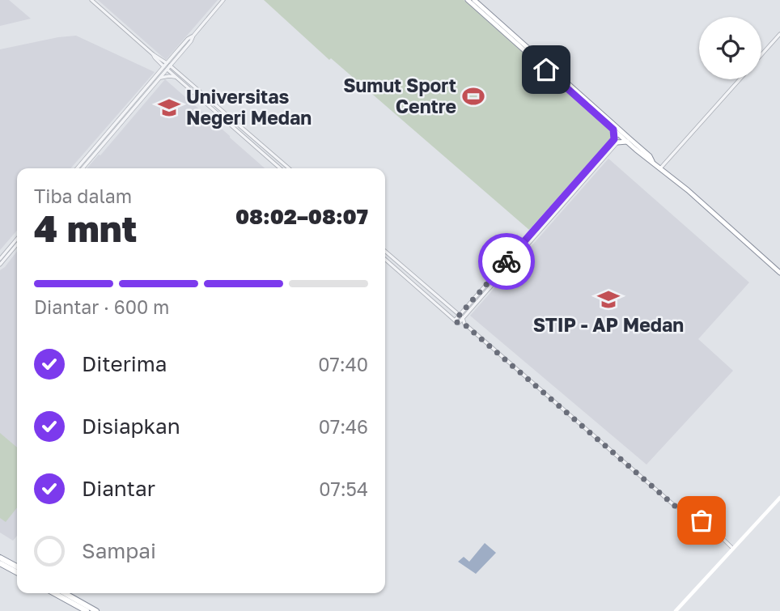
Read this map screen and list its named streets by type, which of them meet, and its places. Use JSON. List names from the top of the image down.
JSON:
{
  "places": {
    "sports": ["Sumut Sport Centre"],
    "school or university": ["Universitas Negeri Medan", "STIP - AP Medan"]
  },
  "page": {
    "heading": ["4 mnt", "Tiba dalam", "08:02–08:07"],
    "bar": "Diantar · 600 m",
    "list": [
      ["Diterima", "07:40"],
      ["Disiapkan", "07:46"],
      ["Diantar", "07:54"],
      "Sampai"
    ]
  }
}
